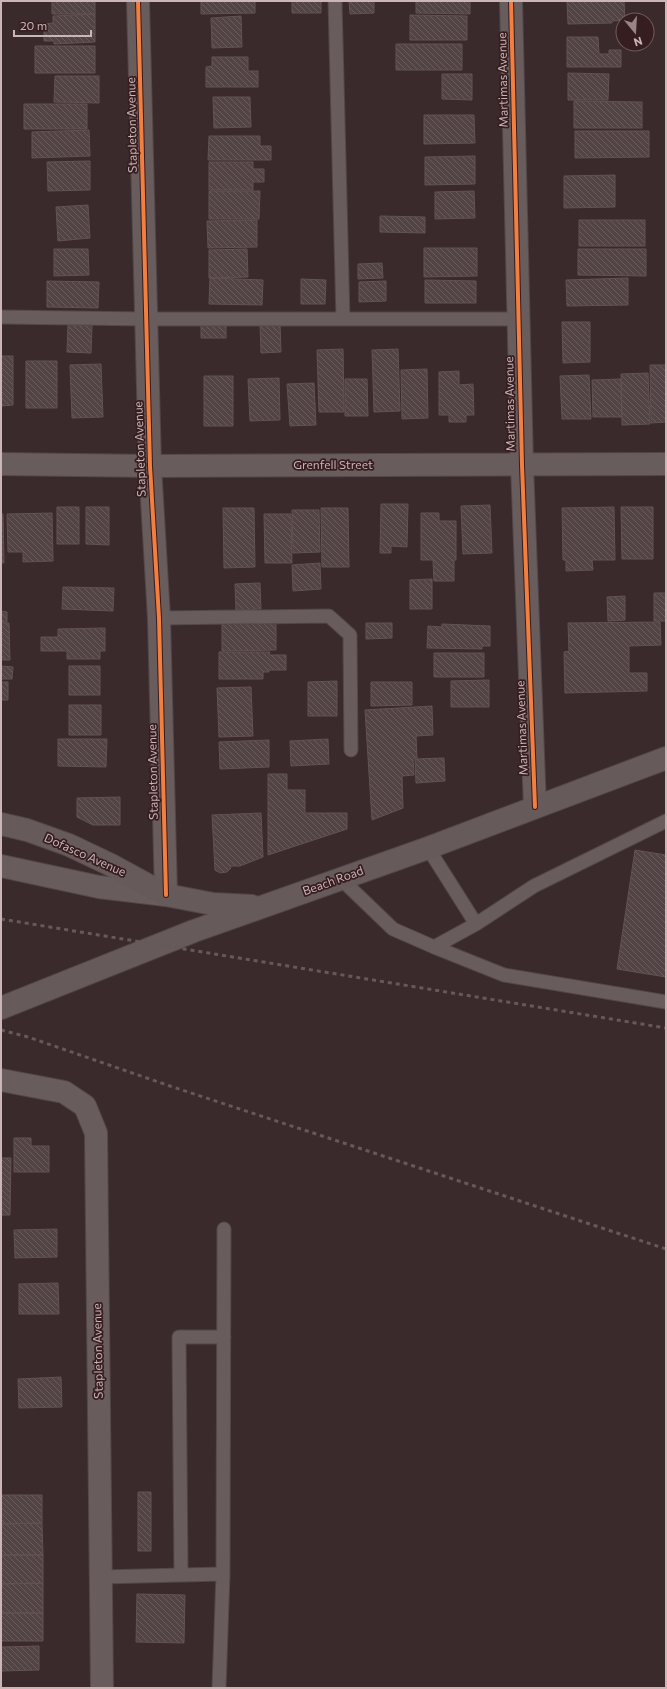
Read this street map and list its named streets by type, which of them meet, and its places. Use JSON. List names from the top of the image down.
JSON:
{
  "streets": {
    "street": [
      "Martimas Avenue",
      "Stapleton Avenue",
      "Grenfell Street",
      "Dofasco Avenue",
      "Beach Road"
    ]
  },
  "crossings": [
    ["Martimas Avenue", "Grenfell Street"],
    ["Martimas Avenue", "Beach Road"],
    ["Stapleton Avenue", "Grenfell Street"],
    ["Stapleton Avenue", "Dofasco Avenue"],
    ["Dofasco Avenue", "Beach Road"]
  ],
  "scale_bar": "20 m",
  "north": "bottom"
}
